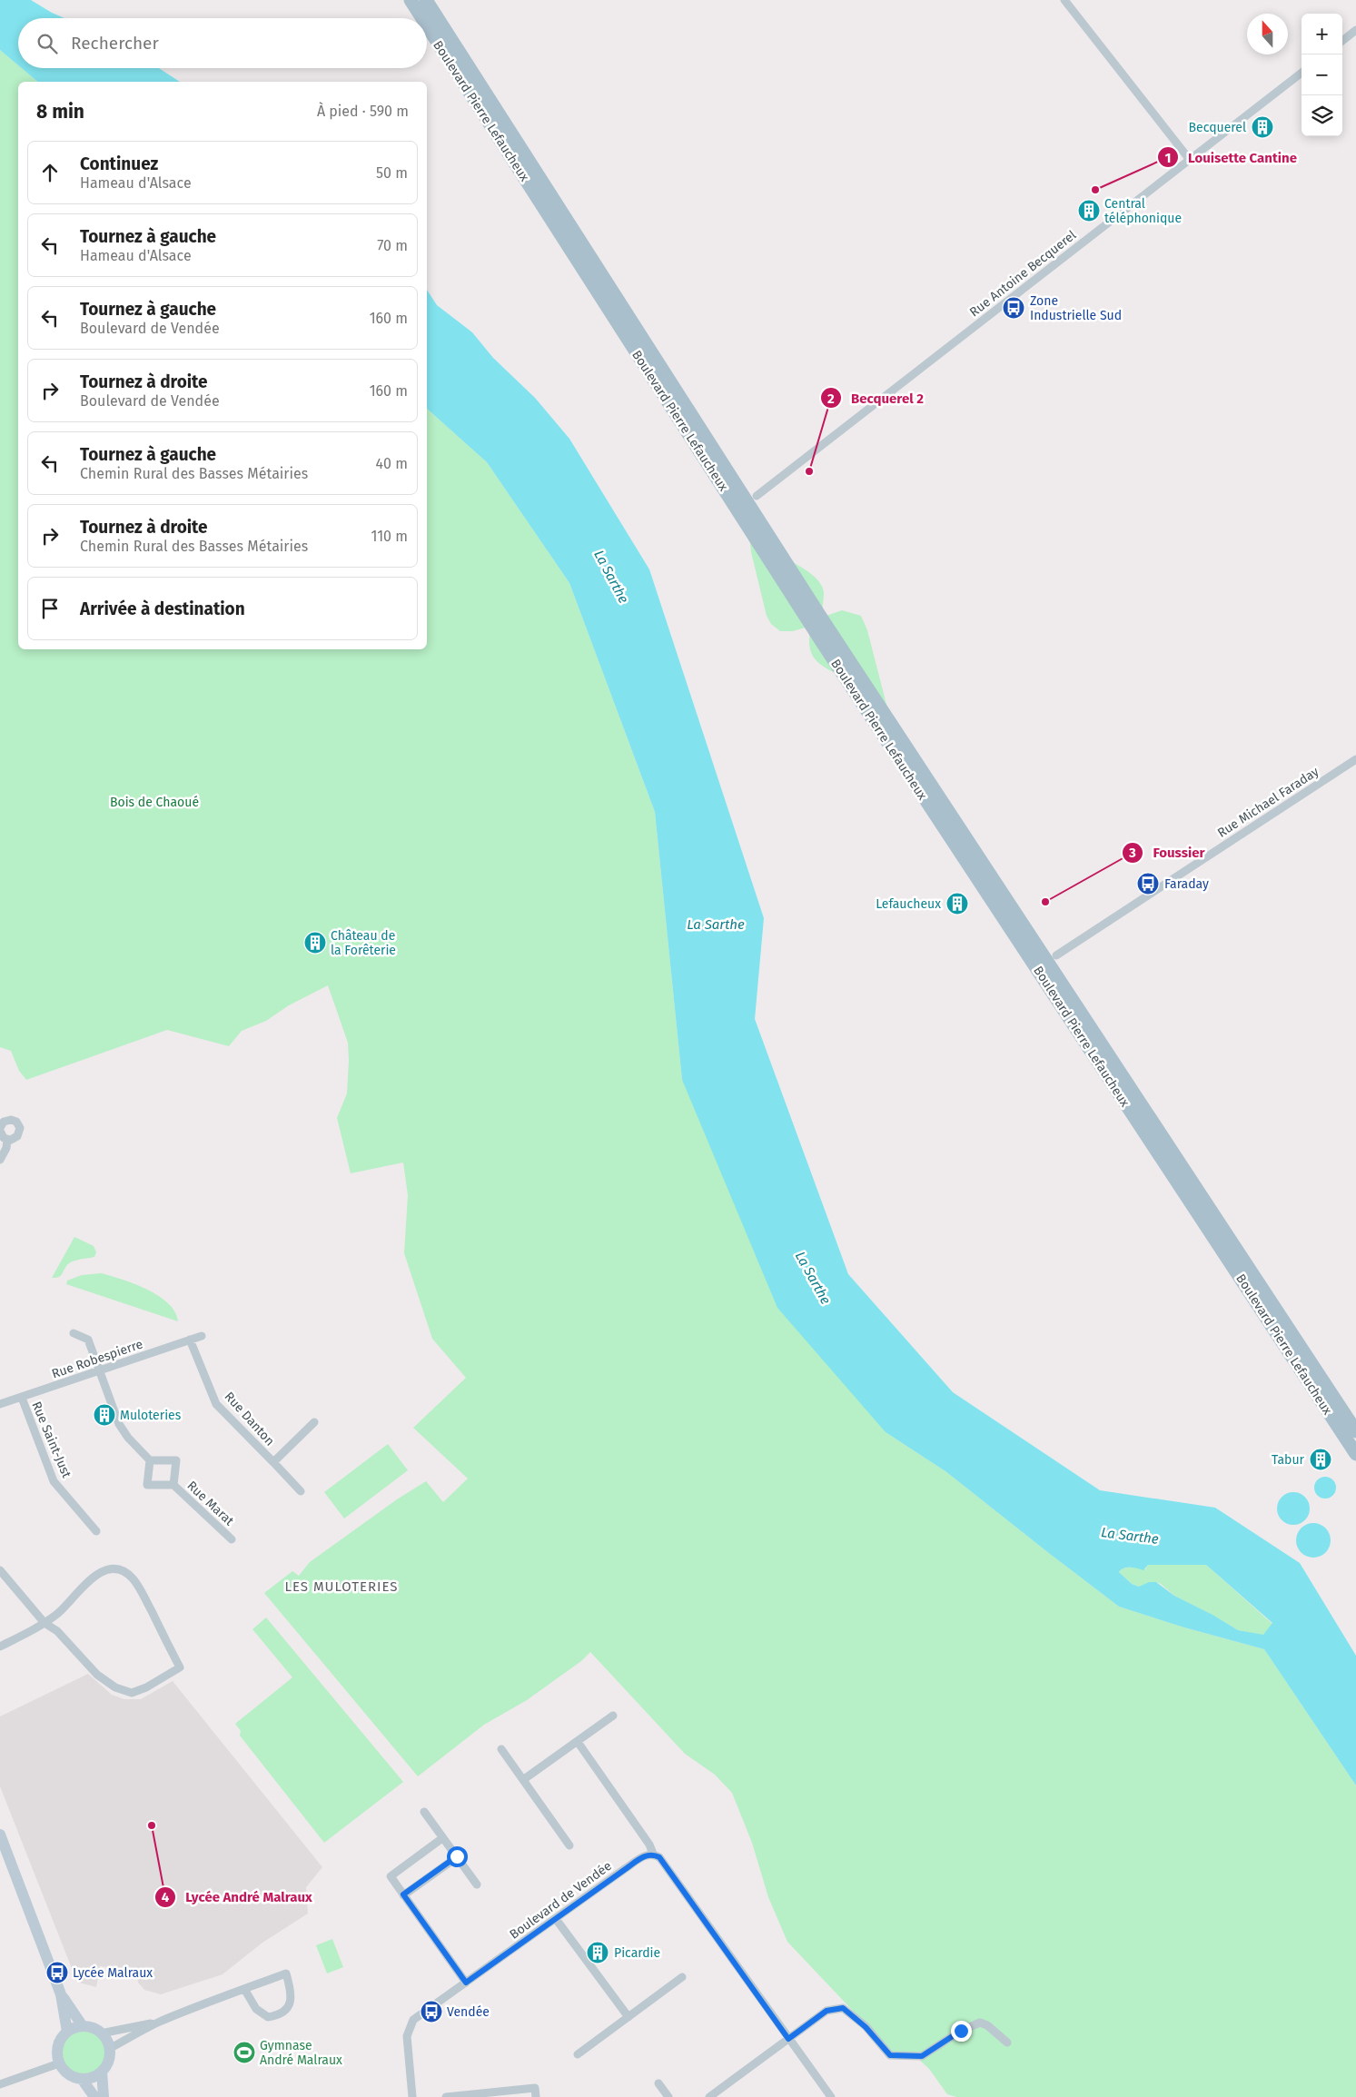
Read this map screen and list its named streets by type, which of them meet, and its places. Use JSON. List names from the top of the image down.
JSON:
{
  "streets": {
    "main road": ["Boulevard Pierre Lefaucheux"],
    "street": [
      "Rue Antoine Becquerel",
      "Rue Michael Faraday",
      "Rue Robespierre",
      "Rue Danton",
      "Rue Saint-Just",
      "Rue Marat",
      "Boulevard de Vendée"
    ]
  },
  "crossings": [
    ["Rue Robespierre", "Rue Danton"],
    ["Rue Robespierre", "Rue Saint-Just"]
  ],
  "districts": ["LES MULOTERIES"],
  "water": ["La Sarthe"],
  "parks": ["Bois de Chaoué"],
  "places": {
    "building": [
      "Becquerel",
      "Central téléphonique",
      "Lefaucheux",
      "Château de la Forêterie",
      "Muloteries",
      "Tabur",
      "Picardie"
    ],
    "other": [
      "Louisette Cantine",
      "Becquerel 2",
      "Foussier",
      "Lycée André Malraux"
    ],
    "bus stop": [
      "Zone Industrielle Sud",
      "Faraday",
      "Lycée Malraux",
      "Vendée"
    ],
    "sports": ["Gymnase André Malraux"]
  },
  "north": "top",
  "page": {
    "map_buttons": ["+", "−"],
    "search": "Rechercher",
    "heading": ["8 min", "À pied · 590 m"],
    "list": [
      ["Continuez", "Hameau d'Alsace", "50 m"],
      ["Tournez à gauche", "Hameau d'Alsace", "70 m"],
      ["Tournez à gauche", "Boulevard de Vendée", "160 m"],
      ["Tournez à droite", "Boulevard de Vendée", "160 m"],
      ["Tournez à gauche", "Chemin Rural des Basses Métairies", "40 m"],
      ["Tournez à droite", "Chemin Rural des Basses Métairies", "110 m"],
      "Arrivée à destination"
    ]
  }
}
